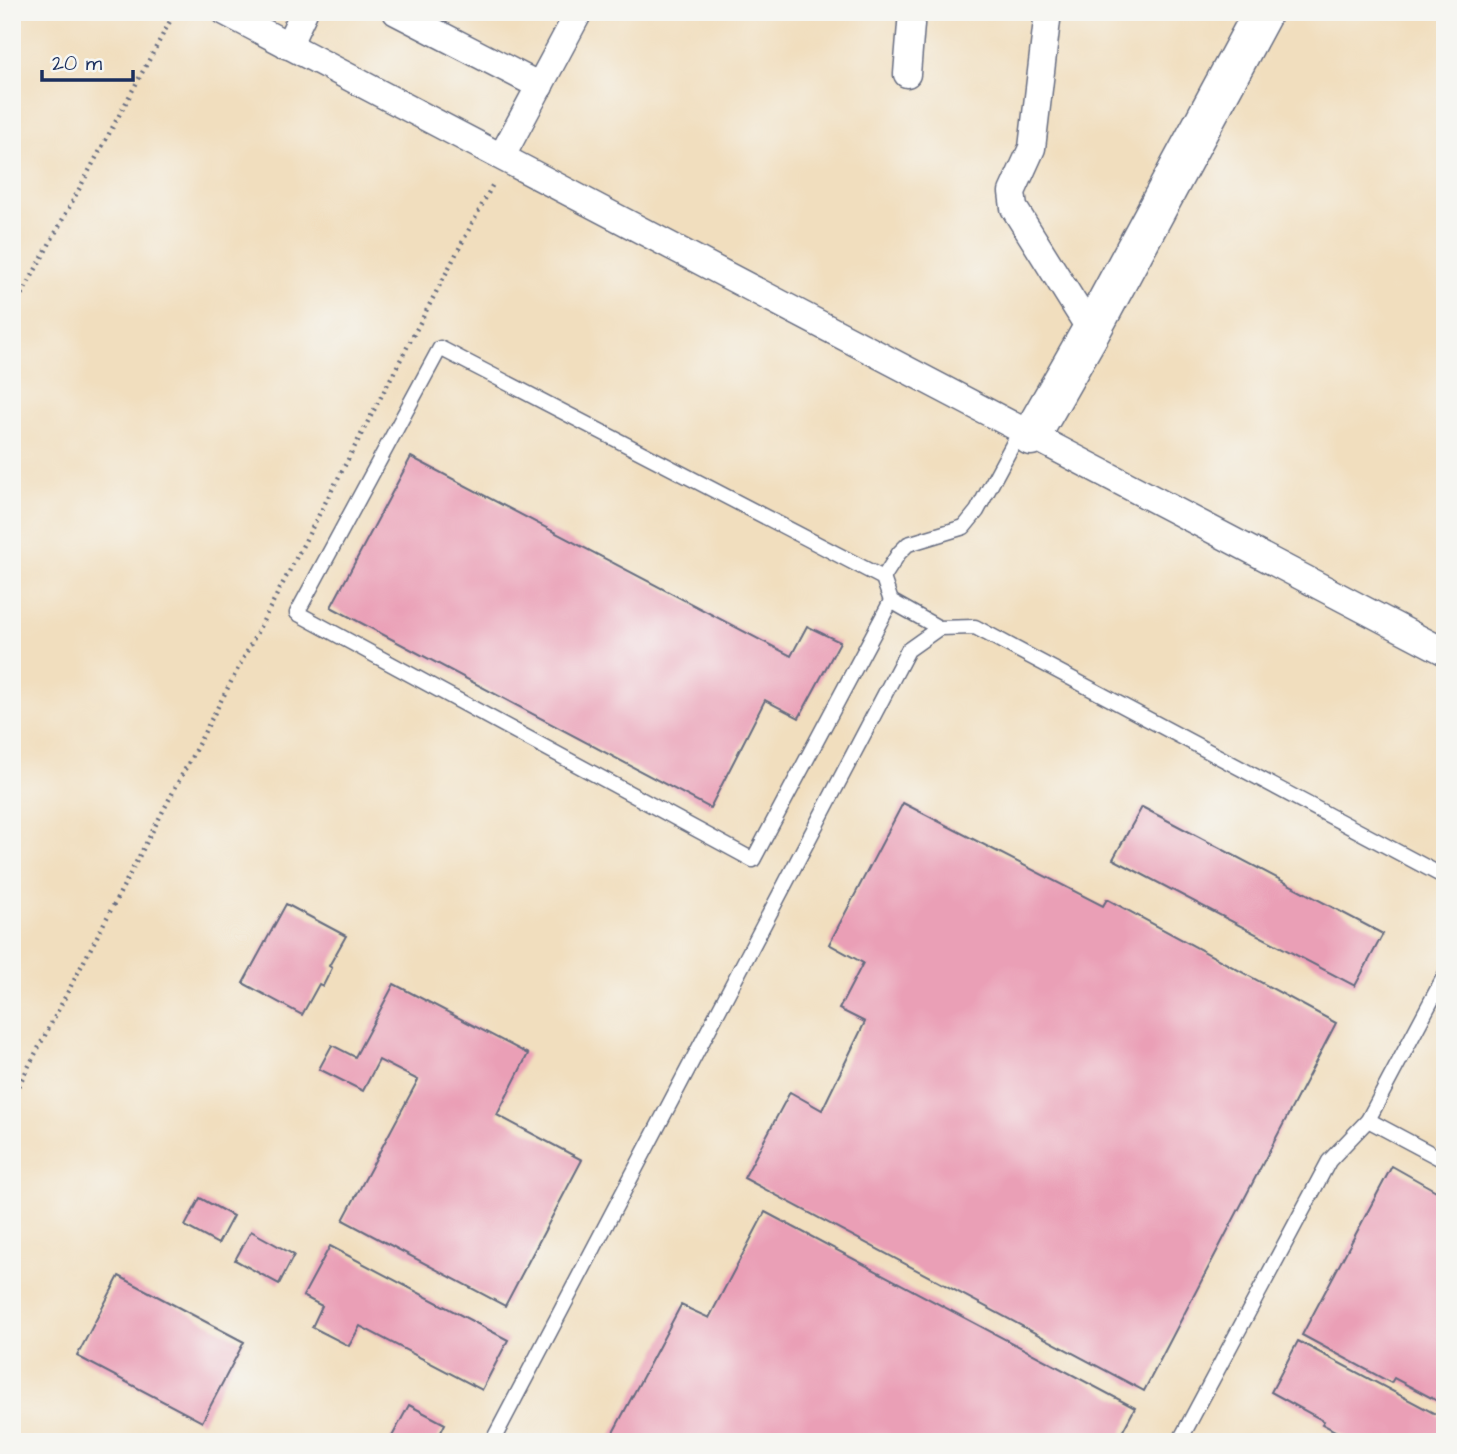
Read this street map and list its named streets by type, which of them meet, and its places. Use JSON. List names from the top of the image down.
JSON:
{
  "scale_bar": "20 m"
}
